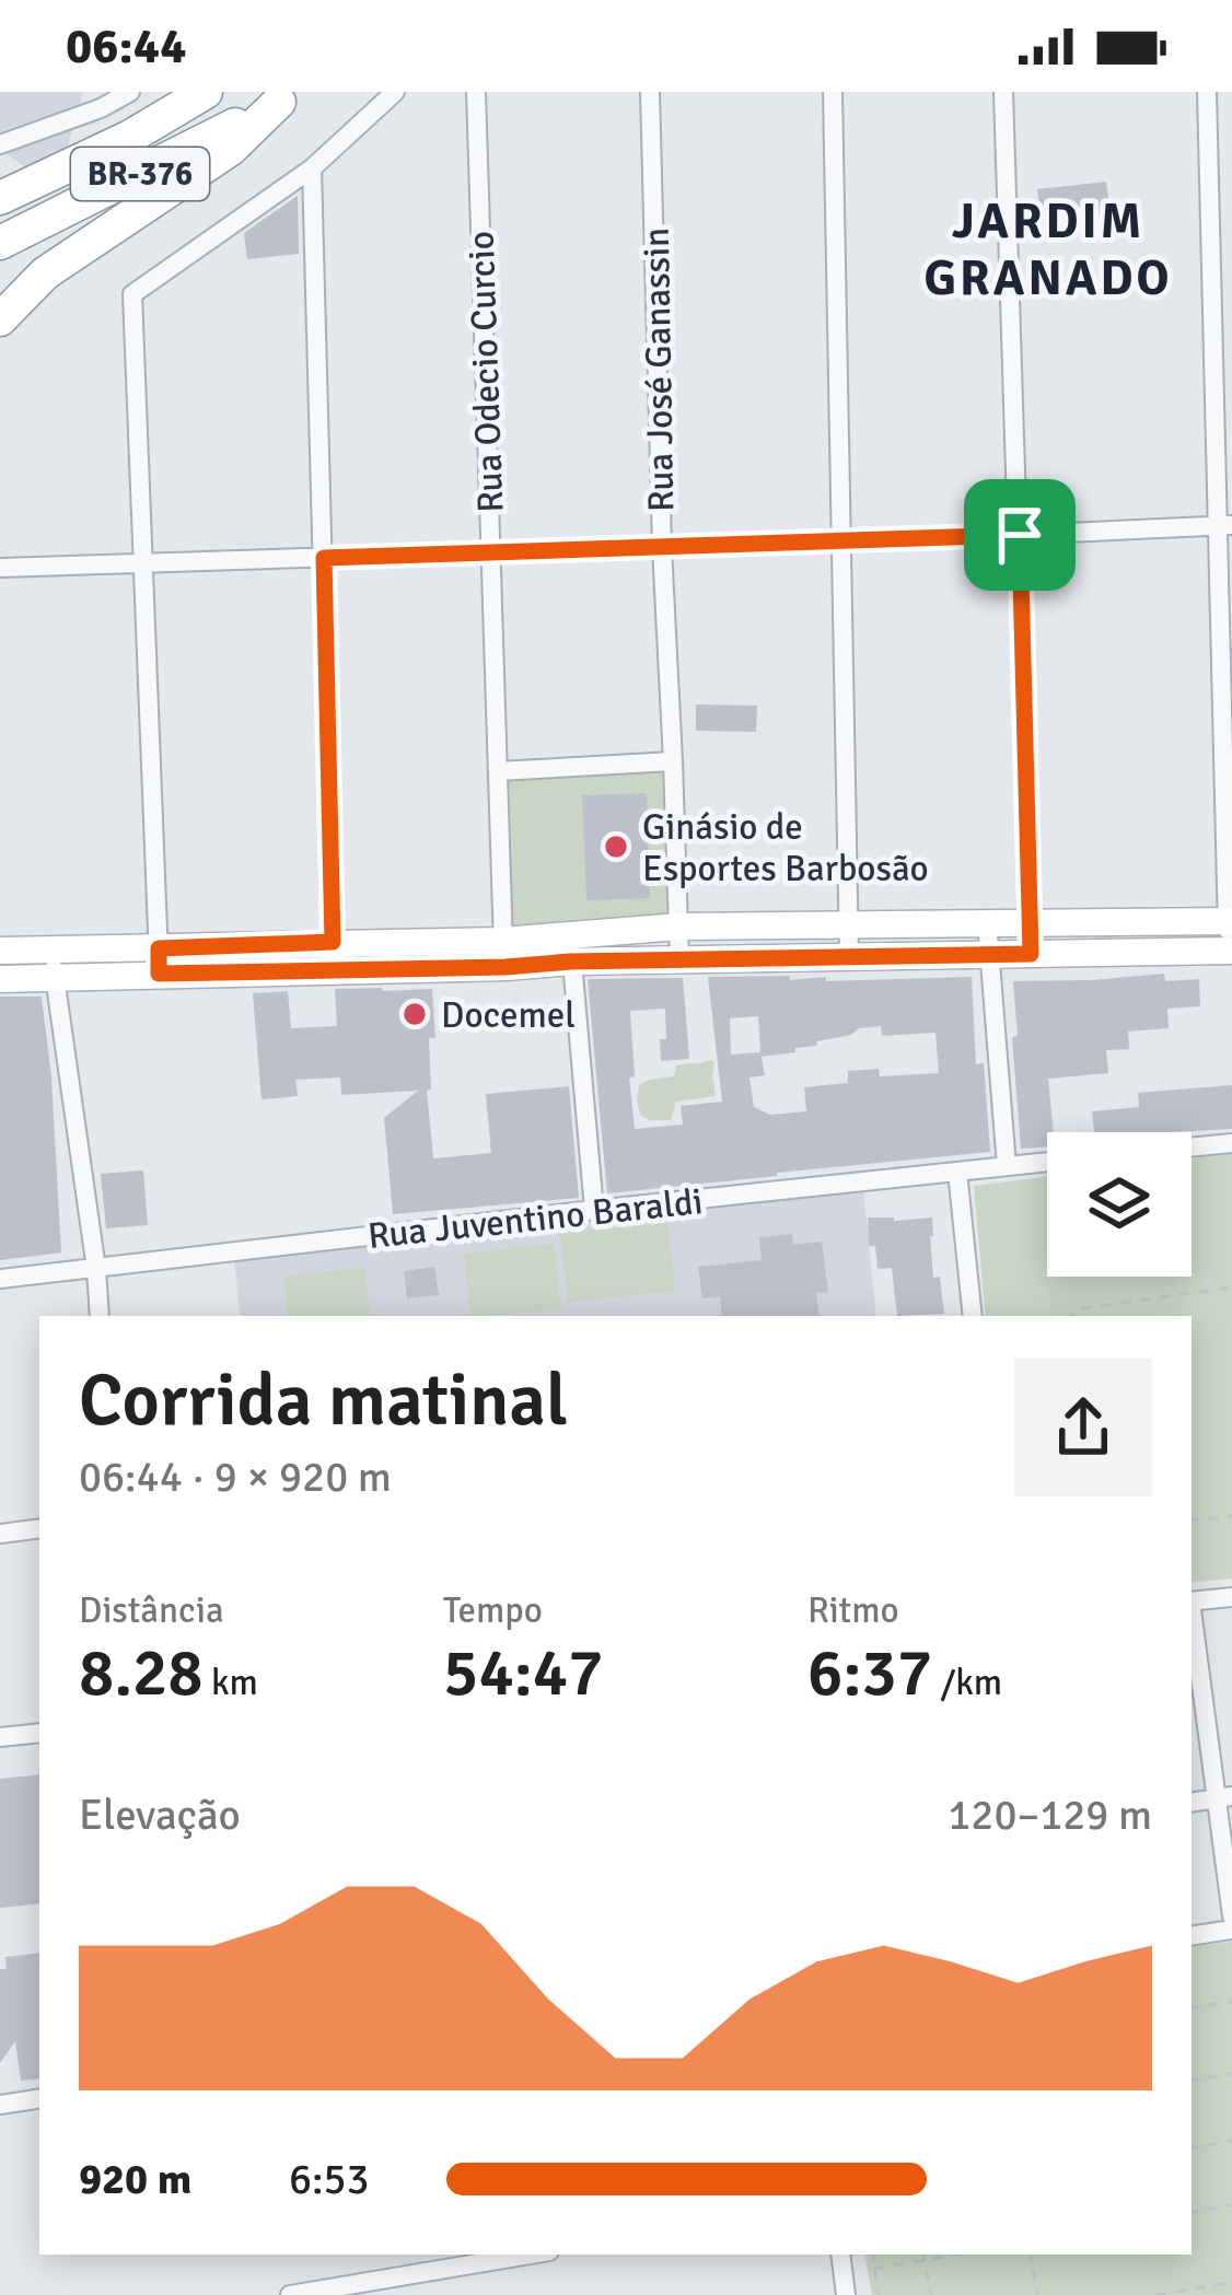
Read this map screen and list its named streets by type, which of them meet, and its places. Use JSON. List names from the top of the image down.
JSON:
{
  "streets": {
    "highway": ["BR-376"],
    "street": ["Rua José Ganassin", "Rua Odecio Curcio", "Rua Juventino Baraldi"]
  },
  "districts": ["JARDIM GRANADO"],
  "places": ["Ginásio de Esportes Barbosão", "Docemel"],
  "page": {
    "status": "06:44",
    "heading": ["Corrida matinal", "06:44 · 9 × 920 m"],
    "stats": [
      ["Distância", "8.28 km"],
      ["Tempo", "54:47"],
      ["Ritmo", "6:37 /km"]
    ],
    "chart": ["Elevação", "120–129 m"],
    "list": [
      {
        "name": "920 m",
        "note": "6:53"
      }
    ]
  }
}
